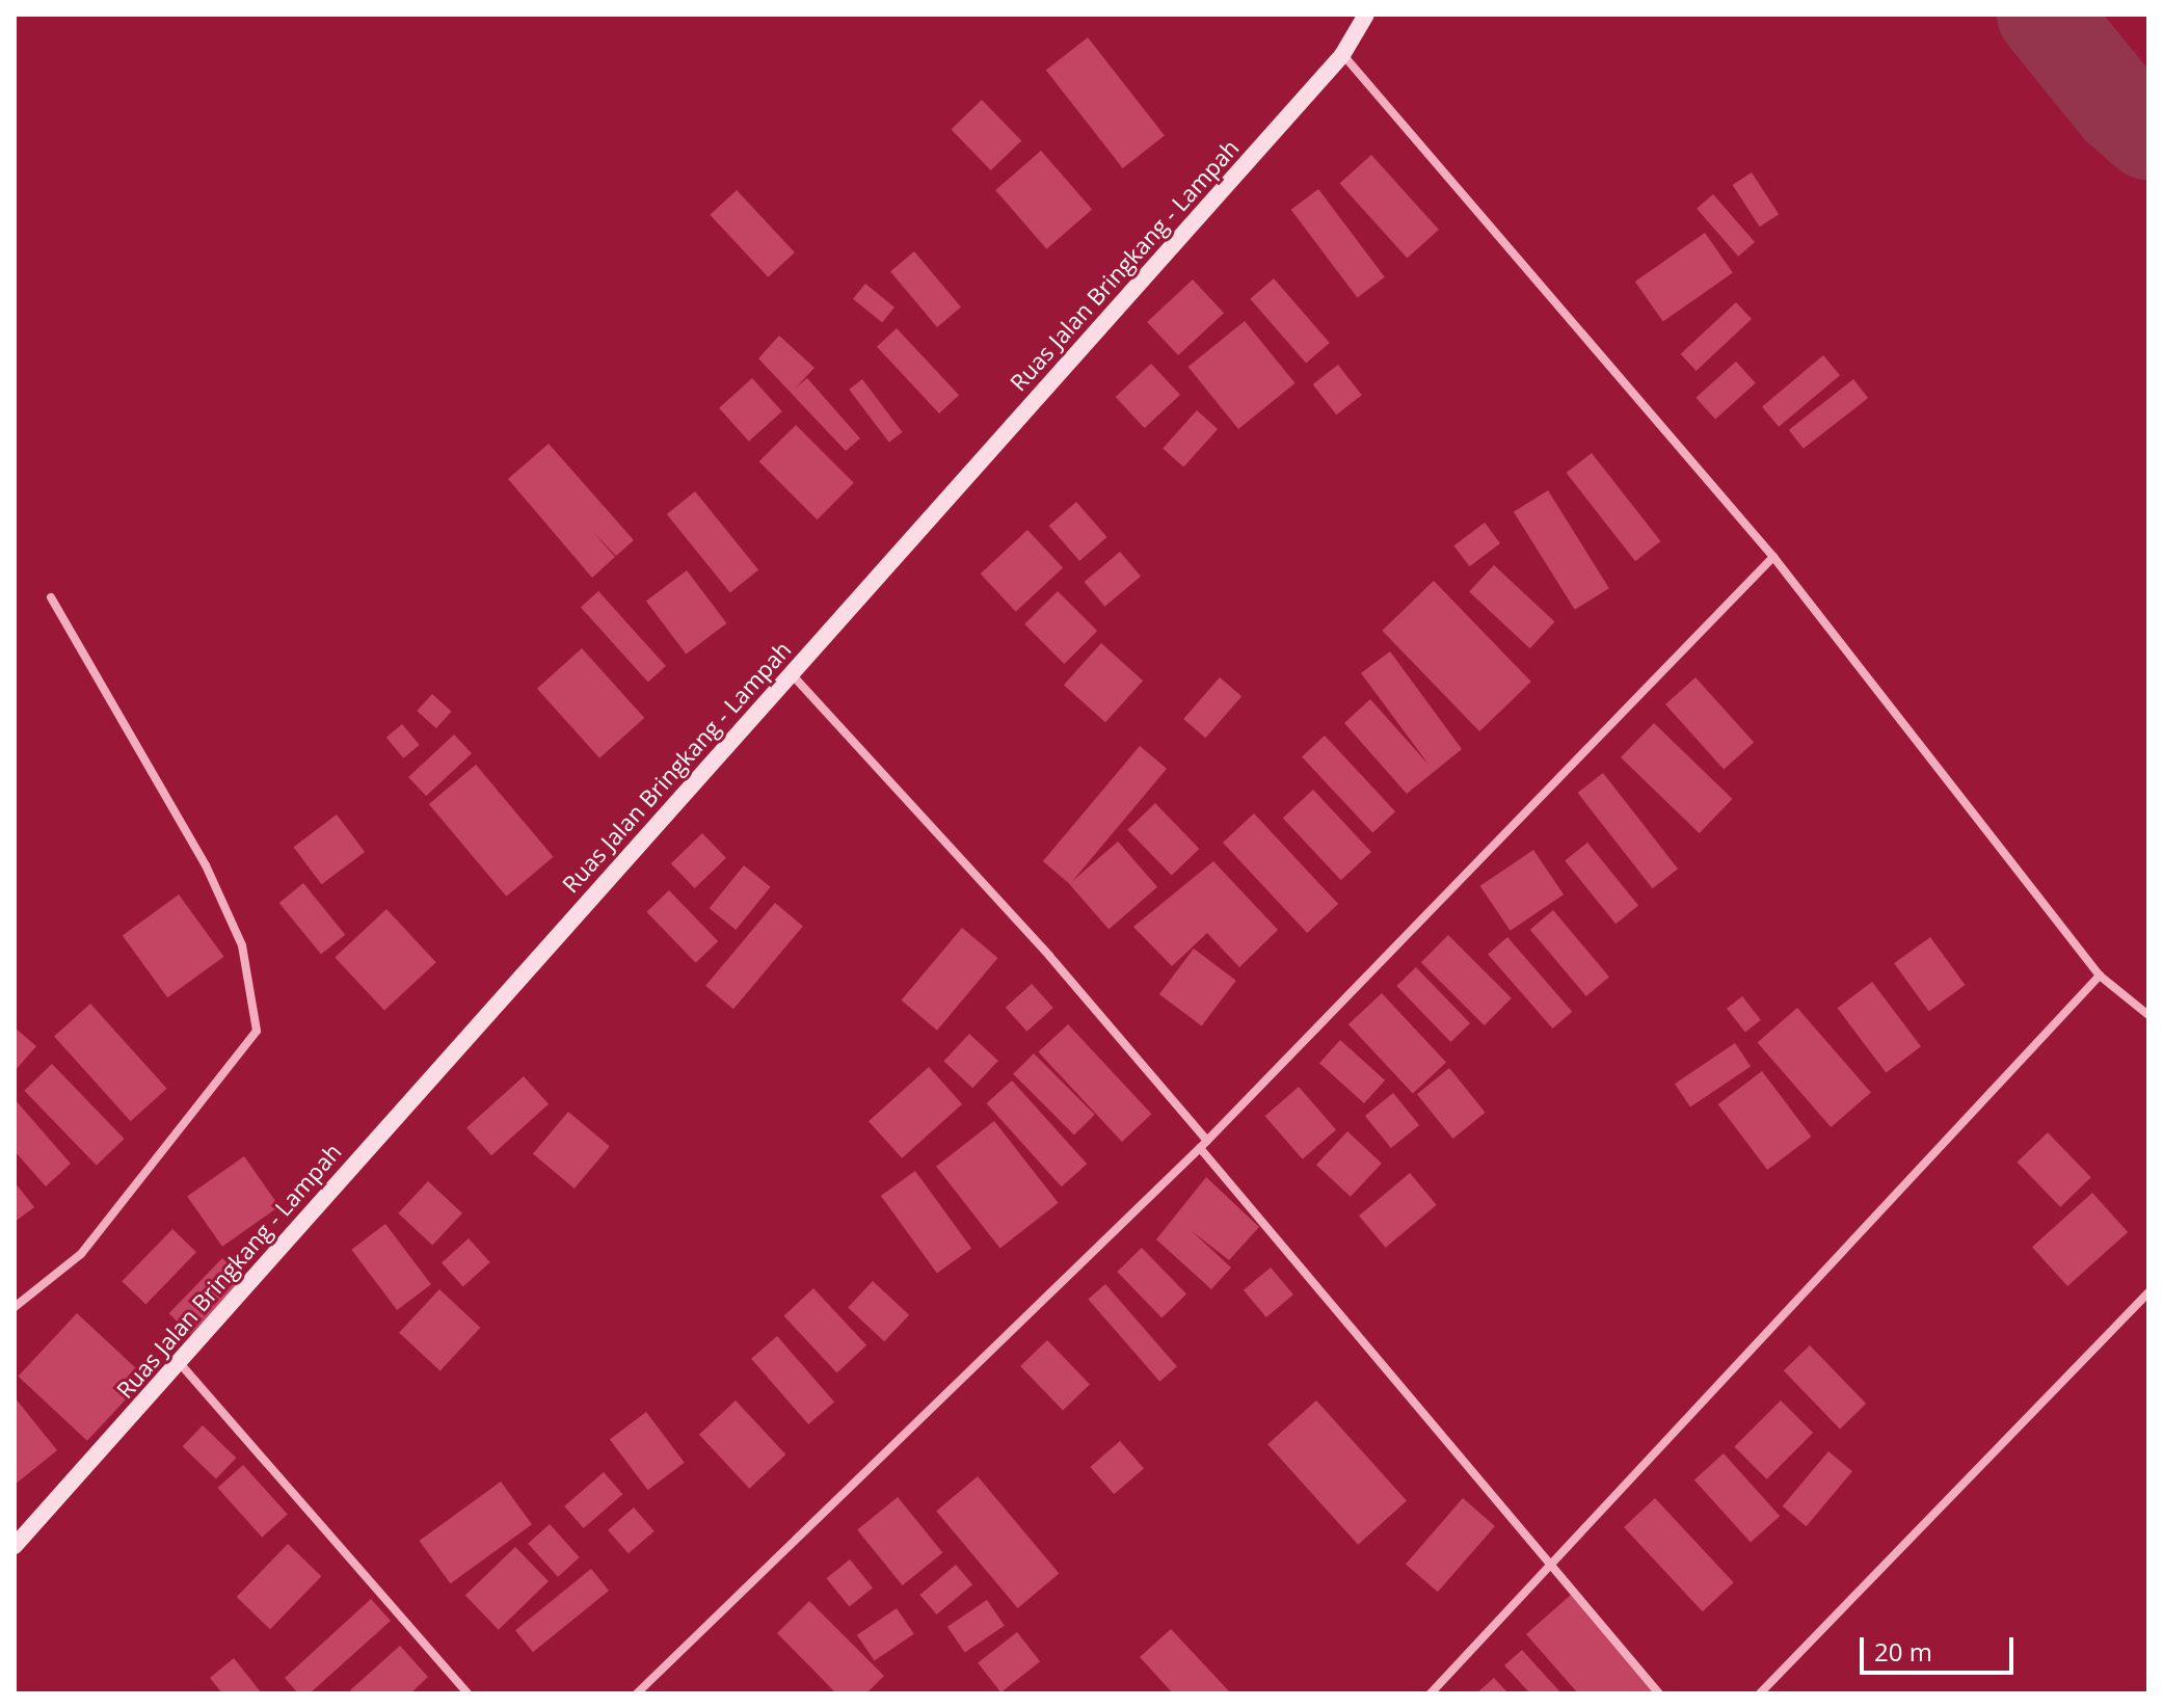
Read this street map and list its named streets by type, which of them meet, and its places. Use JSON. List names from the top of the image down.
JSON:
{
  "streets": {
    "main road": ["Ruas Jalan Bringkang - Lampah"]
  },
  "scale_bar": "20 m"
}
